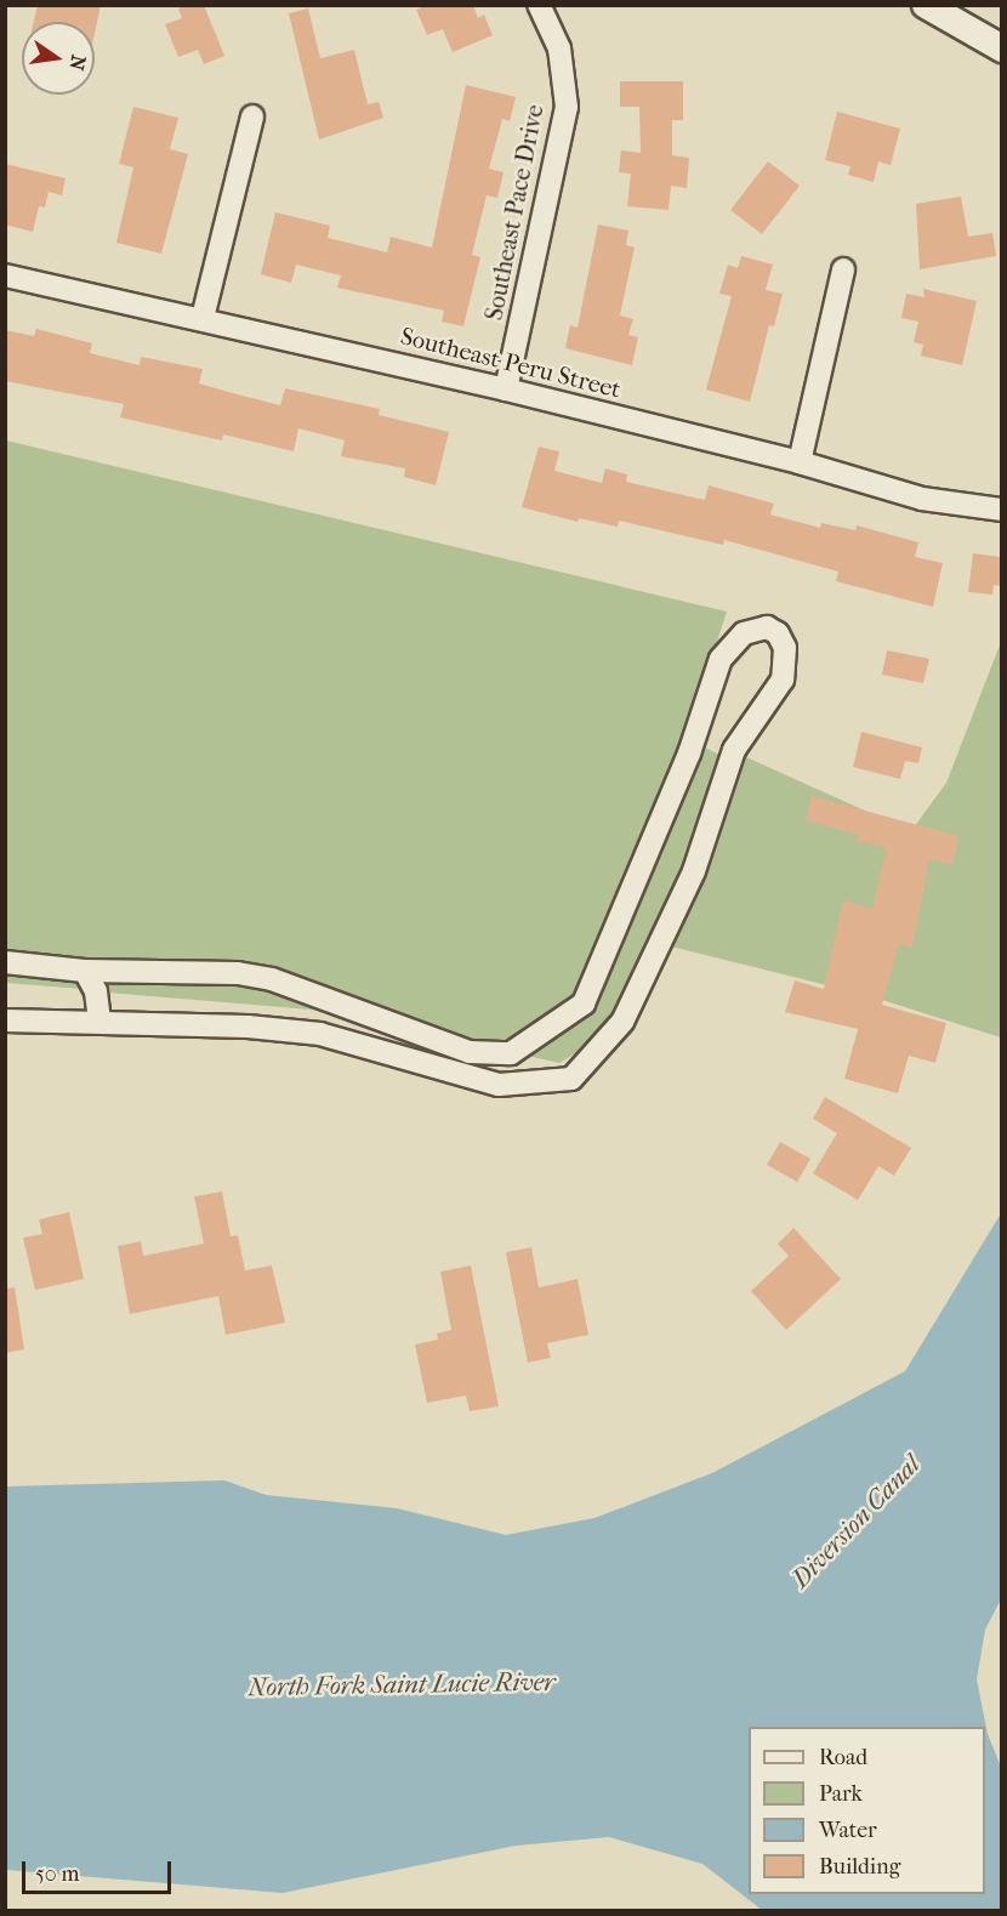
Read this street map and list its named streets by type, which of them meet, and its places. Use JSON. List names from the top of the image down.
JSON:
{
  "streets": {
    "street": ["Southeast Pace Drive", "Southeast Peru Street"]
  },
  "crossings": [
    ["Southeast Pace Drive", "Southeast Peru Street"]
  ],
  "water": ["Diversion Canal", "North Fork Saint Lucie River"],
  "legend": [
    "Road",
    "Park",
    "Water",
    "Building"
  ],
  "scale_bar": "50 m",
  "north": "right"
}
